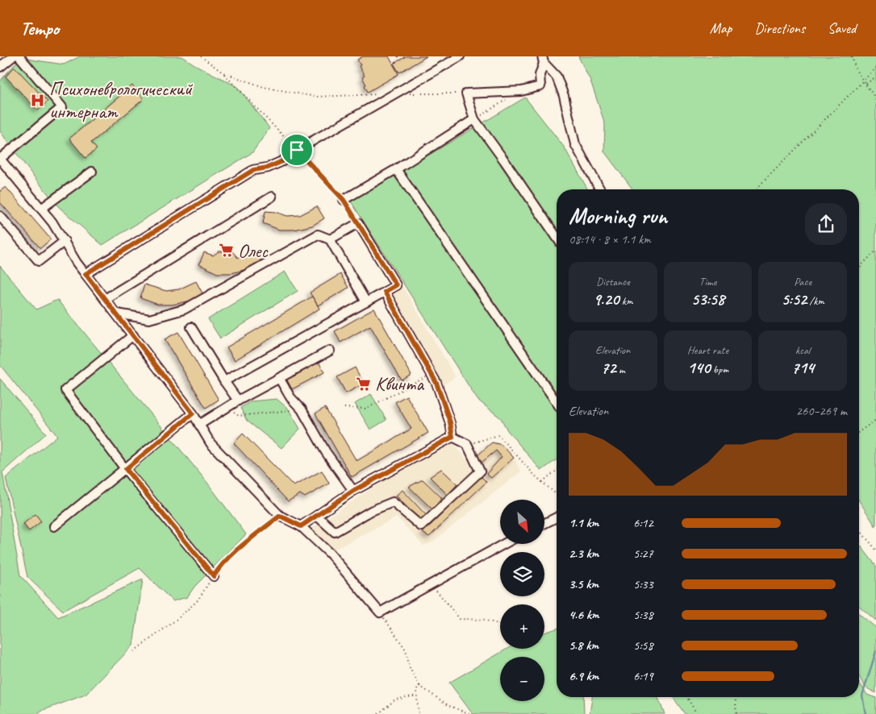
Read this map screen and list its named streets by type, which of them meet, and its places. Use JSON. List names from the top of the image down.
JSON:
{
  "places": {
    "hospital": ["Психоневрологический интернат"],
    "supermarket": ["Олес", "Квинта"]
  },
  "north": "bottom right",
  "page": {
    "header": "Tempo",
    "nav": ["Map", "Directions", "Saved"],
    "heading": ["Morning run", "08:14 · 8 × 1.1 km"],
    "stats": [
      ["Distance", "9.20 km"],
      ["Time", "53:58"],
      ["Pace", "5:52 /km"],
      ["Elevation", "72 m"],
      ["Heart rate", "140 bpm"],
      ["kcal", "714"]
    ],
    "chart": ["Elevation", "260–269 m"],
    "map_buttons": ["+", "−"],
    "list": [
      {
        "name": "1.1 km",
        "note": "6:12"
      },
      {
        "name": "2.3 km",
        "note": "5:27"
      },
      {
        "name": "3.5 km",
        "note": "5:33"
      },
      {
        "name": "4.6 km",
        "note": "5:38"
      },
      {
        "name": "5.8 km",
        "note": "5:58"
      },
      {
        "name": "6.9 km",
        "note": "6:19"
      }
    ]
  }
}
